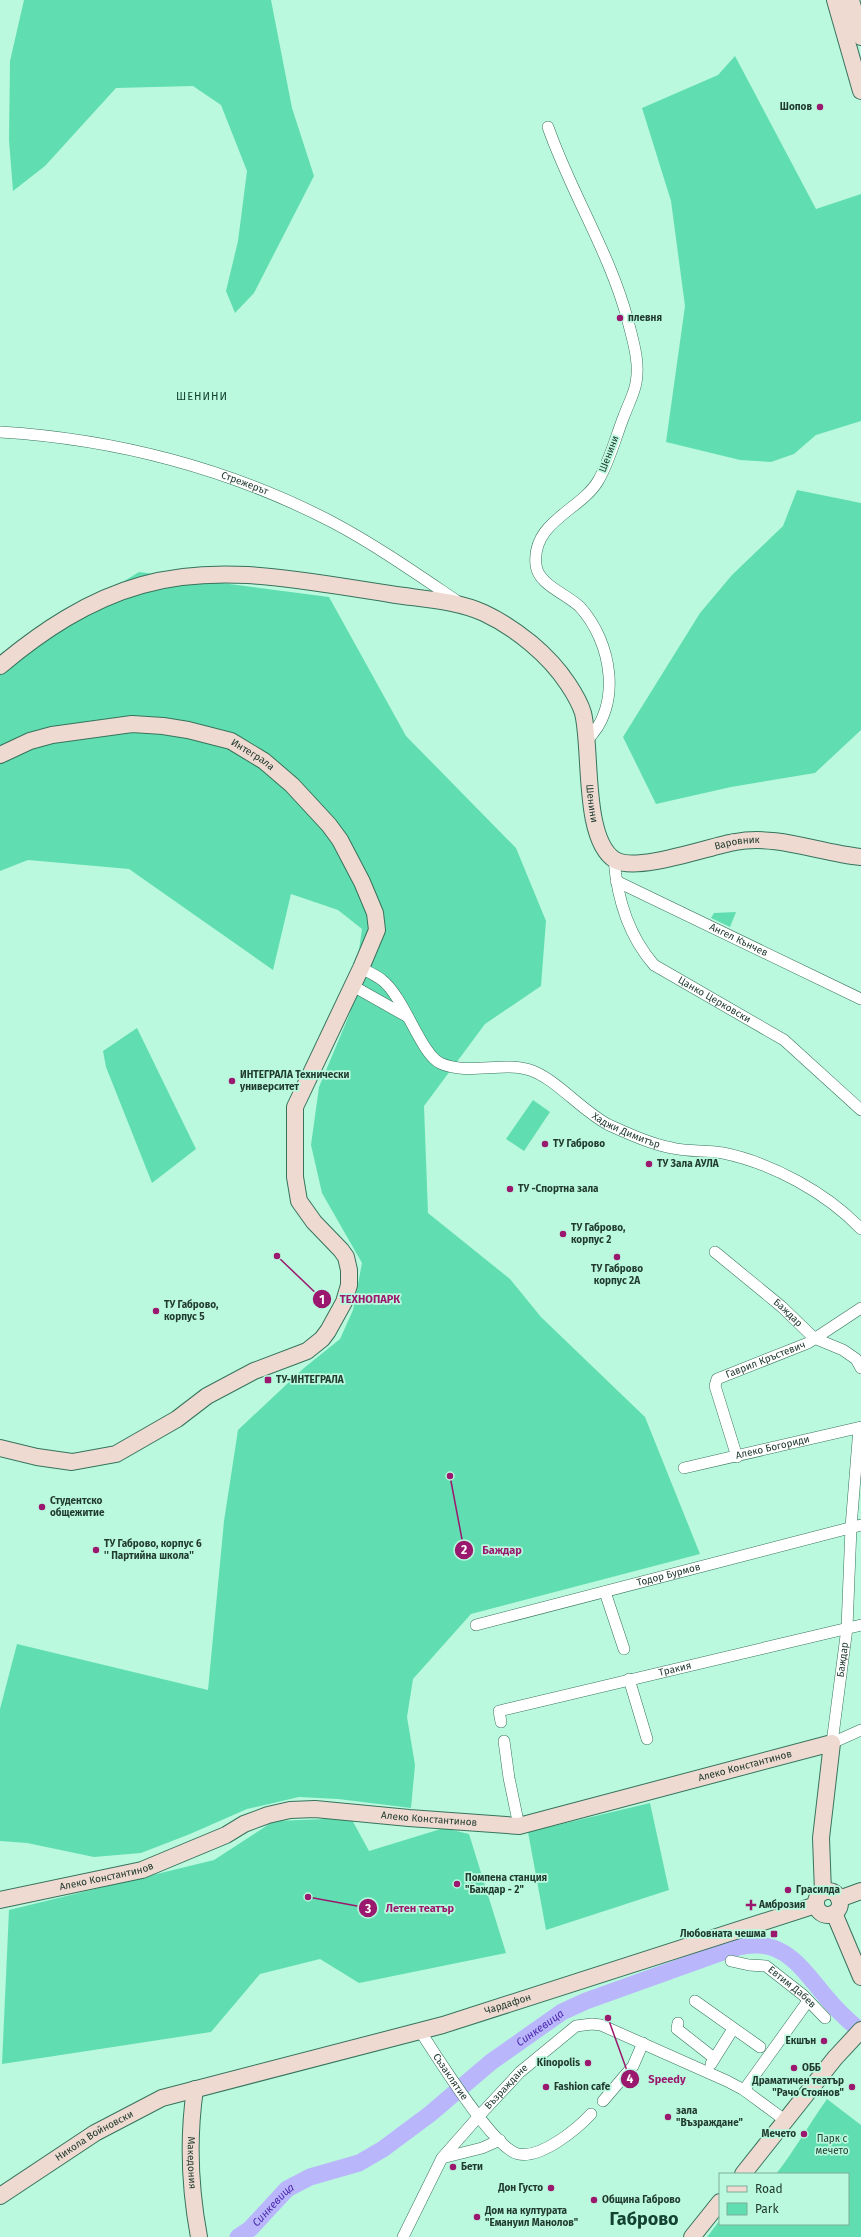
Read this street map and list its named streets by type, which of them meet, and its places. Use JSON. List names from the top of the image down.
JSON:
{
  "streets": {
    "street": [
      "Шенини",
      "Стрежерът",
      "Интеграла",
      "Варовник",
      "Ангел Кънчев",
      "Цанко Церковски",
      "Хаджи Димитър",
      "Баждар",
      "Гаврил Кръстевич",
      "Алеко Богориди",
      "Тодор Бурмов",
      "Тракия",
      "Алеко Константинов",
      "Евтим Дабев",
      "Чардафон",
      "Съзаклятие",
      "Възраждане",
      "Никола Войновски",
      "Македония"
    ]
  },
  "crossings": [
    ["Шенини", "Стрежерът"],
    ["Шенини", "Варовник"],
    ["Шенини", "Цанко Церковски"],
    ["Интеграла", "Хаджи Димитър"],
    ["Варовник", "Цанко Церковски"],
    ["Ангел Кънчев", "Цанко Церковски"],
    ["Баждар", "Гаврил Кръстевич"],
    ["Баждар", "Алеко Богориди"],
    ["Баждар", "Тодор Бурмов"],
    ["Баждар", "Тракия"],
    ["Баждар", "Алеко Константинов"],
    ["Баждар", "Чардафон"],
    ["Гаврил Кръстевич", "Алеко Богориди"],
    ["Чардафон", "Съзаклятие"],
    ["Чардафон", "Никола Войновски"],
    ["Чардафон", "Македония"],
    ["Съзаклятие", "Възраждане"],
    ["Никола Войновски", "Македония"]
  ],
  "districts": ["ШЕНИНИ", "Габрово"],
  "water": ["Синкевица"],
  "parks": ["Парк с мечето"],
  "places": {
    "other": [
      "Шопов",
      "плевня",
      "ИНТЕГРАЛА Технически университет",
      "ТУ Габрово",
      "ТУ Зала АУЛА",
      "ТУ -Спортна зала",
      "ТУ Габрово, корпус 2",
      "ТЕХНОПАРК",
      "ТУ Габрово корпус 2А",
      "ТУ Габрово, корпус 5",
      "Баждар",
      "Студентско общежитие",
      "ТУ Габрово, корпус 6 '' Партийна школа''",
      "Помпена станция \"Баждар - 2\"",
      "Грасилда",
      "Летен театър",
      "Speedy",
      "Екшън",
      "Kinopolis",
      "ОББ",
      "Fashion cafe",
      "Драматичен театър \"Рачо Стоянов\"",
      "зала \"Възраждане\"",
      "Мечето",
      "Бети",
      "Дон Густо",
      "Община Габрово",
      "Дом на културата \"Емануил Манолов\""
    ],
    "transit": ["ТУ-ИНТЕГРАЛА", "Любовната чешма"],
    "health": ["Амброзия"]
  },
  "legend": ["Road", "Park"]
}
